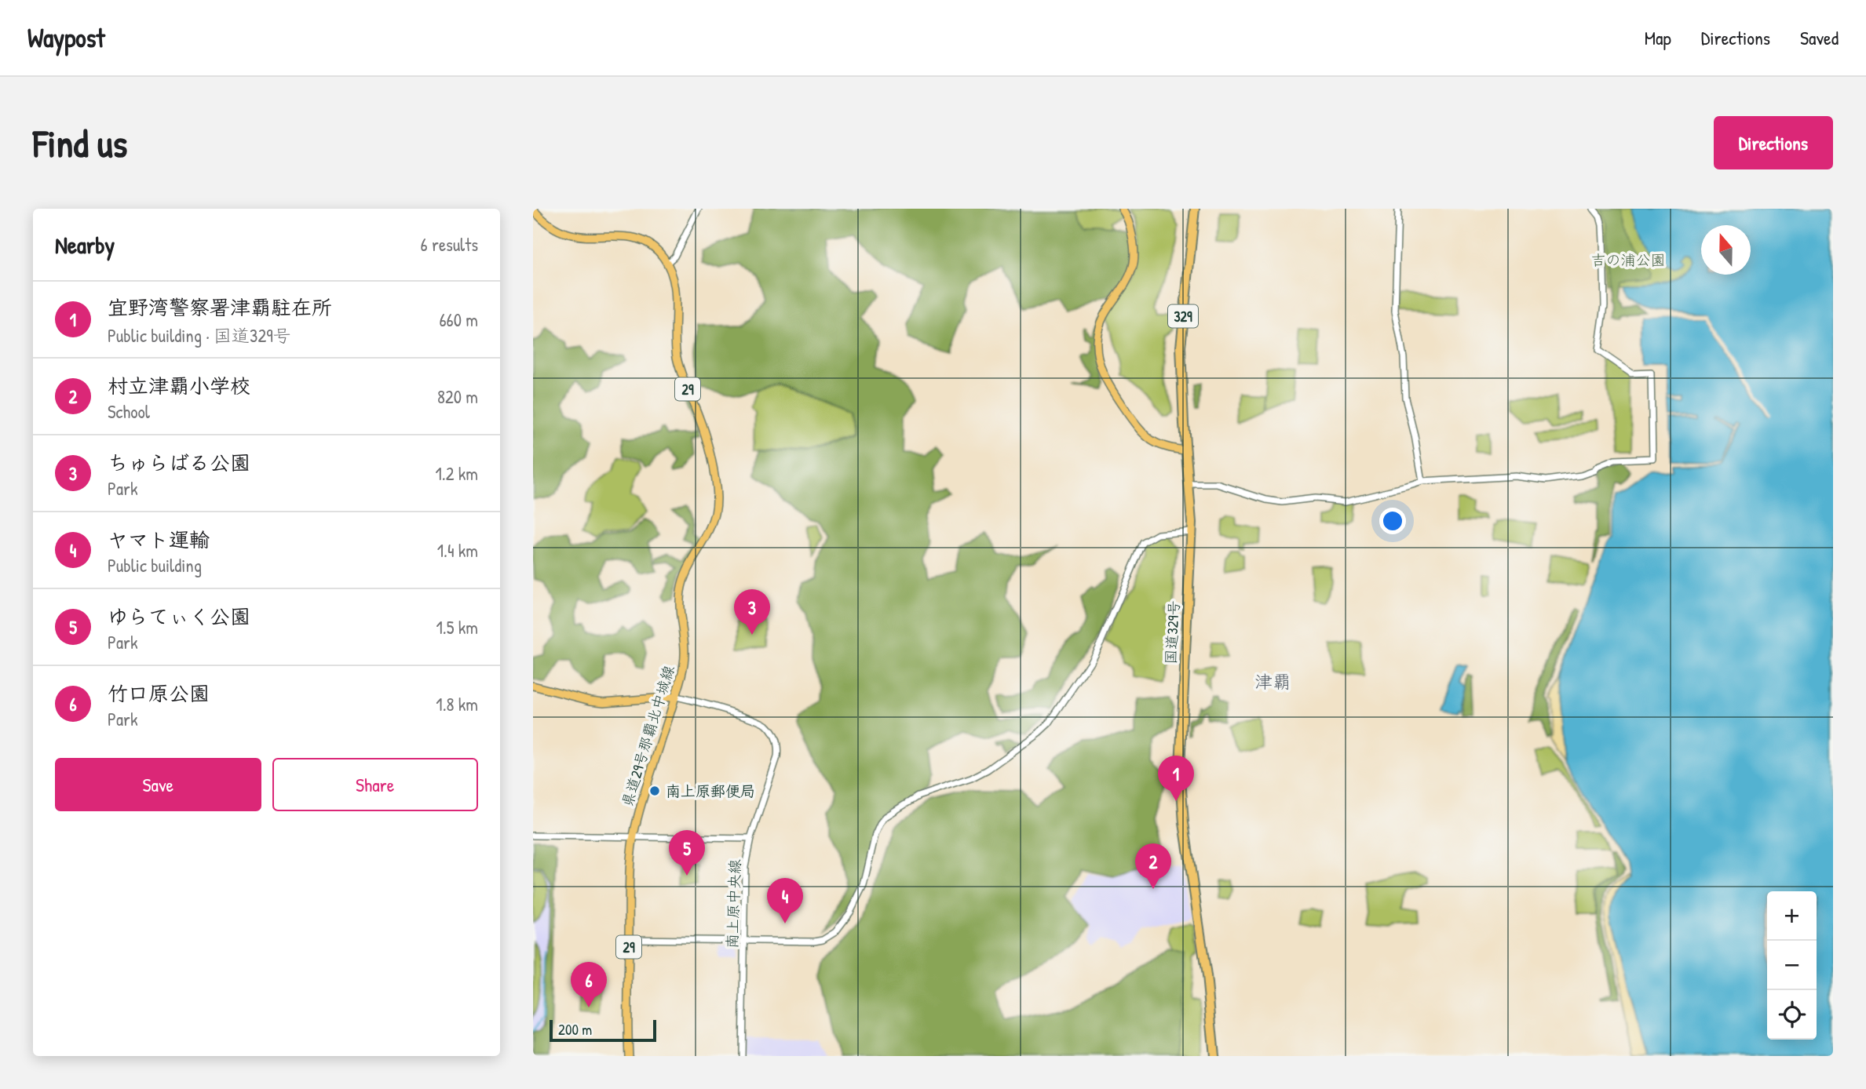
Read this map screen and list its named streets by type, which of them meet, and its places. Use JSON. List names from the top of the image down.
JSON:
{
  "streets": {
    "highway": ["329", "国道329号"],
    "main road": ["29", "県道29号那覇北中城線"],
    "street": ["南上原中央線"]
  },
  "crossings": [
    ["県道29号那覇北中城線", "南上原中央線"]
  ],
  "districts": ["津覇"],
  "parks": ["吉の浦公園"],
  "places": ["南上原郵便局"],
  "scale_bar": "200 m",
  "north": "top",
  "page": {
    "header": "Waypost",
    "nav": ["Map", "Directions", "Saved"],
    "buttons": [
      "Directions",
      ["Save", "Share"]
    ],
    "title": "Find us",
    "heading": ["Nearby", "6 results"],
    "list": [
      {
        "mark": "1",
        "name": "宜野湾警察署津覇駐在所",
        "note": "Public building · 国道329号",
        "value": "660 m"
      },
      {
        "mark": "2",
        "name": "村立津覇小学校",
        "note": "School",
        "value": "820 m"
      },
      {
        "mark": "3",
        "name": "ちゅらばる公園",
        "note": "Park",
        "value": "1.2 km"
      },
      {
        "mark": "4",
        "name": "ヤマト運輸",
        "note": "Public building",
        "value": "1.4 km"
      },
      {
        "mark": "5",
        "name": "ゆらてぃく公園",
        "note": "Park",
        "value": "1.5 km"
      },
      {
        "mark": "6",
        "name": "竹口原公園",
        "note": "Park",
        "value": "1.8 km"
      }
    ],
    "pins": [
      "3",
      "1",
      "5",
      "2",
      "4",
      "6"
    ],
    "map_buttons": ["+", "−"],
    "scale": "200 m"
  }
}
